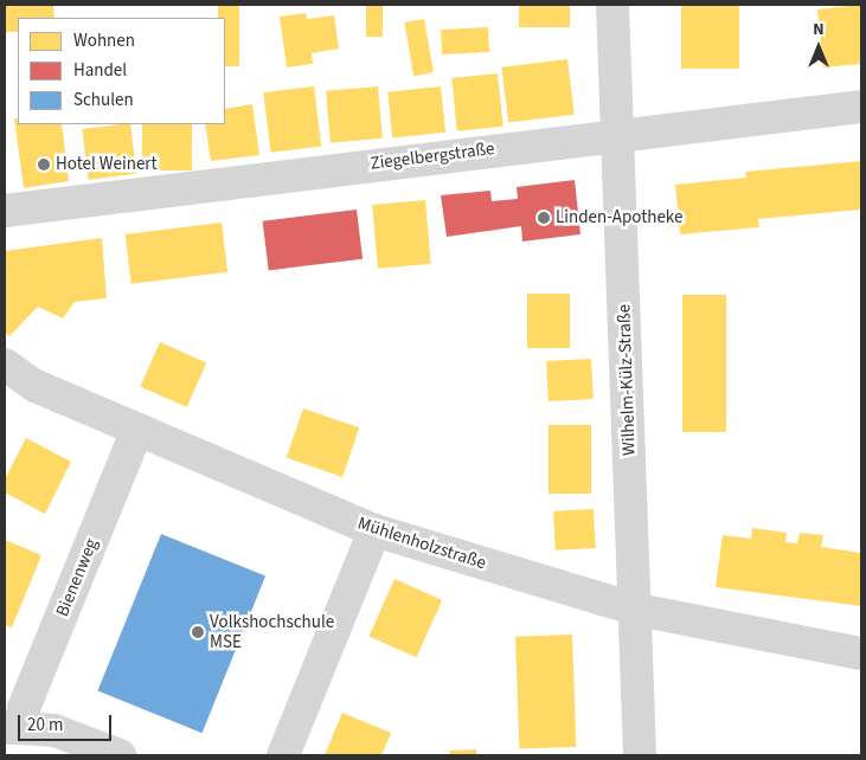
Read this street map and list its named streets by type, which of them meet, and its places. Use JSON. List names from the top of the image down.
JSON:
{
  "streets": {
    "street": [
      "Ziegelbergstraße",
      "Wilhelm-Külz-Straße",
      "Mühlenholzstraße",
      "Bienenweg"
    ]
  },
  "crossings": [
    ["Ziegelbergstraße", "Wilhelm-Külz-Straße"],
    ["Wilhelm-Külz-Straße", "Mühlenholzstraße"],
    ["Mühlenholzstraße", "Bienenweg"]
  ],
  "places": ["Hotel Weinert", "Linden-Apotheke", "Volkshochschule MSE"],
  "legend": ["Wohnen", "Handel", "Schulen"],
  "scale_bar": "20 m",
  "north": "top"
}
